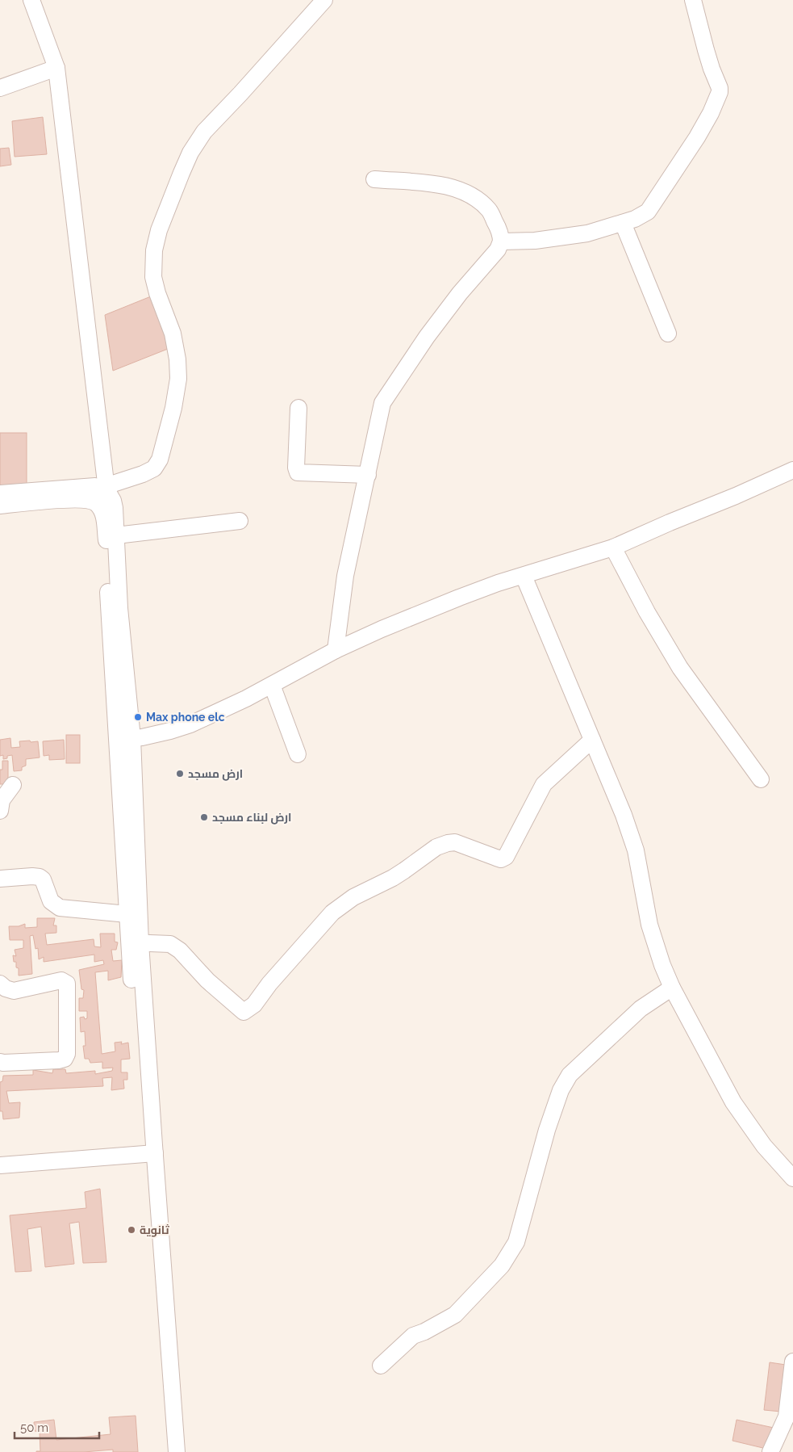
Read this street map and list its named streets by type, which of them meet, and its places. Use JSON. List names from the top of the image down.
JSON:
{
  "places": [
    "Max phone elc",
    "ارض مسجد",
    "ارض لبناء مسجد",
    "ثانوية"
  ],
  "scale_bar": "50 m"
}
